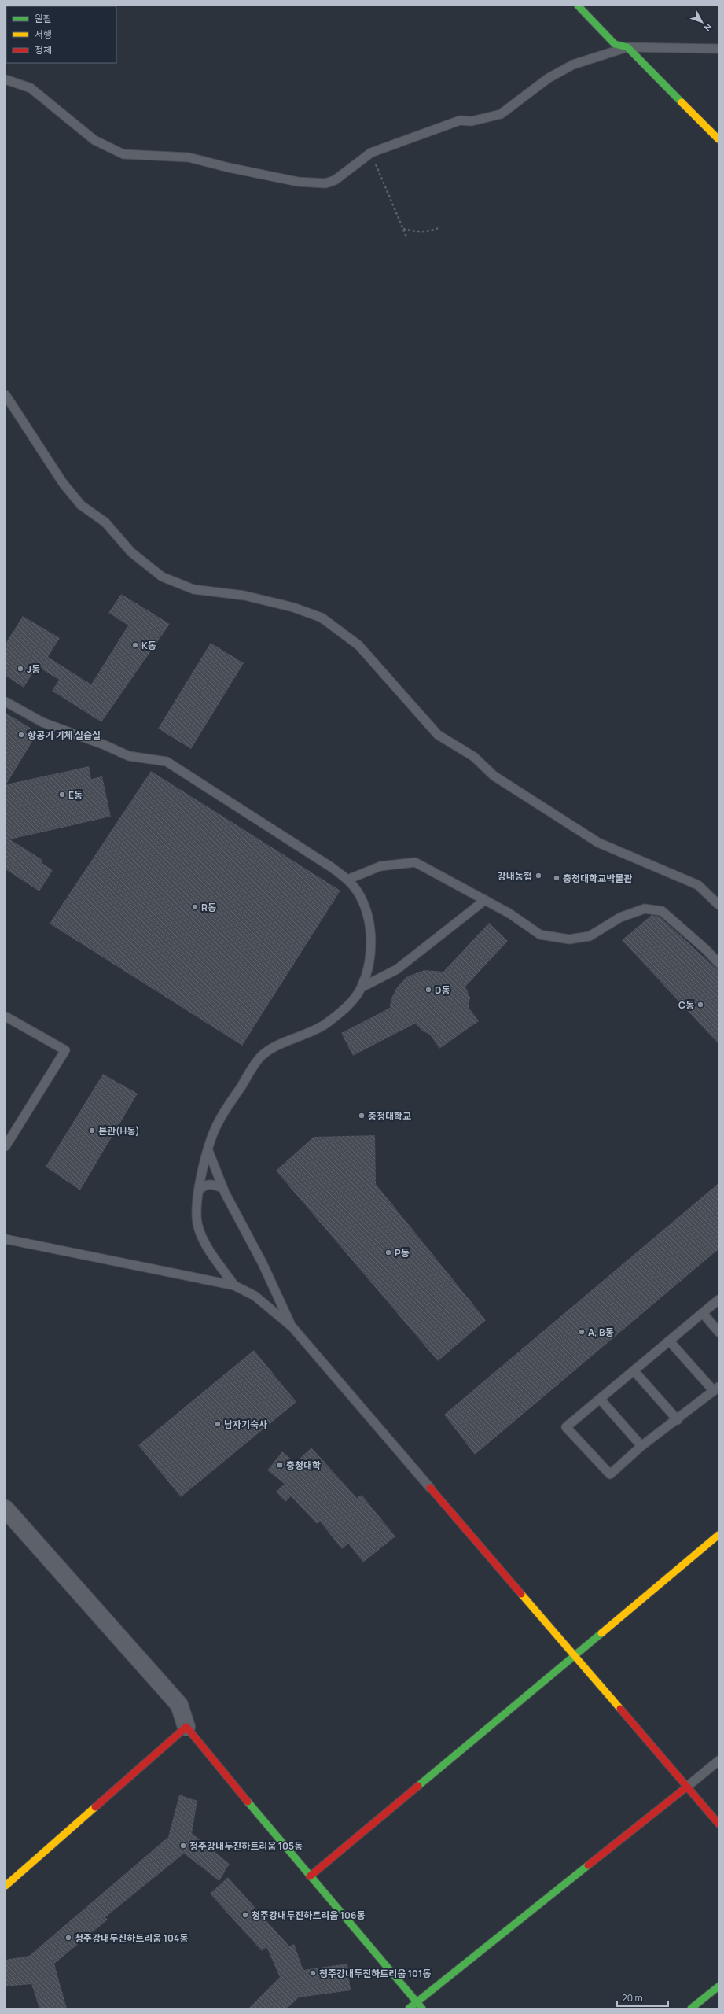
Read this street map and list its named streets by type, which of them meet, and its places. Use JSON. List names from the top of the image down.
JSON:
{
  "places": {
    "other": [
      "K동",
      "J동",
      "항공기 기체 실습실",
      "E동",
      "강내농협",
      "충청대학교박물관",
      "R동",
      "D동",
      "C동",
      "충청대학교",
      "본관(H동)",
      "P동",
      "A, B동",
      "남자기숙사",
      "청주강내두진하트리움 105동",
      "청주강내두진하트리움 106동",
      "청주강내두진하트리움 104동",
      "청주강내두진하트리움 101동"
    ],
    "transit": ["충청대학"]
  },
  "legend": ["원활", "서행", "정체"],
  "scale_bar": "20 m",
  "north": "bottom right"
}
